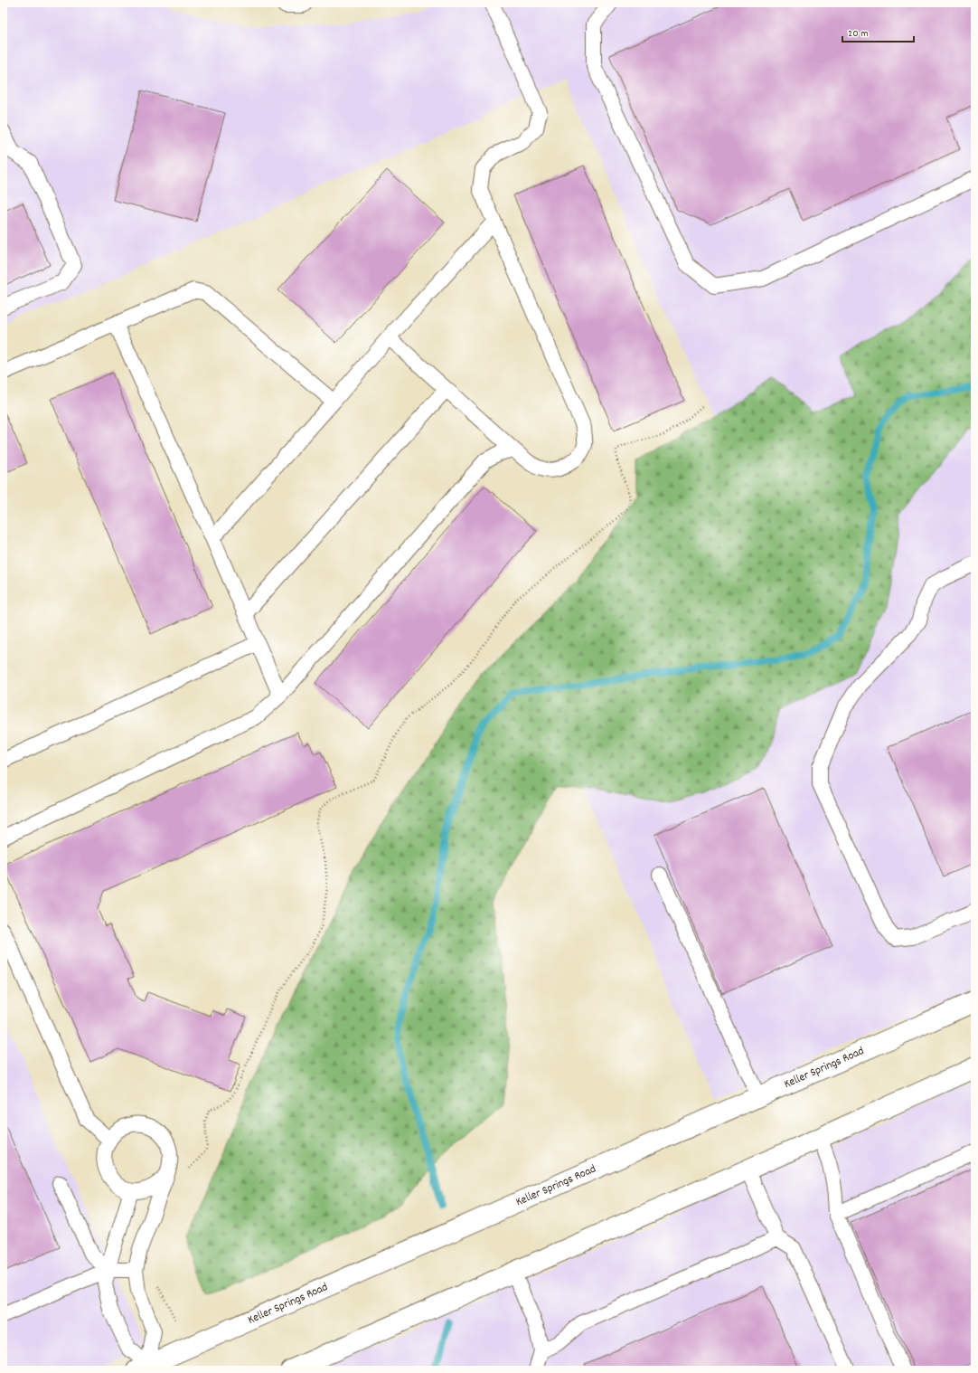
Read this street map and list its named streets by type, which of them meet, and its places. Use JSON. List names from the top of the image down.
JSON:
{
  "streets": {
    "main road": ["Keller Springs Road"]
  },
  "scale_bar": "20 m"
}
